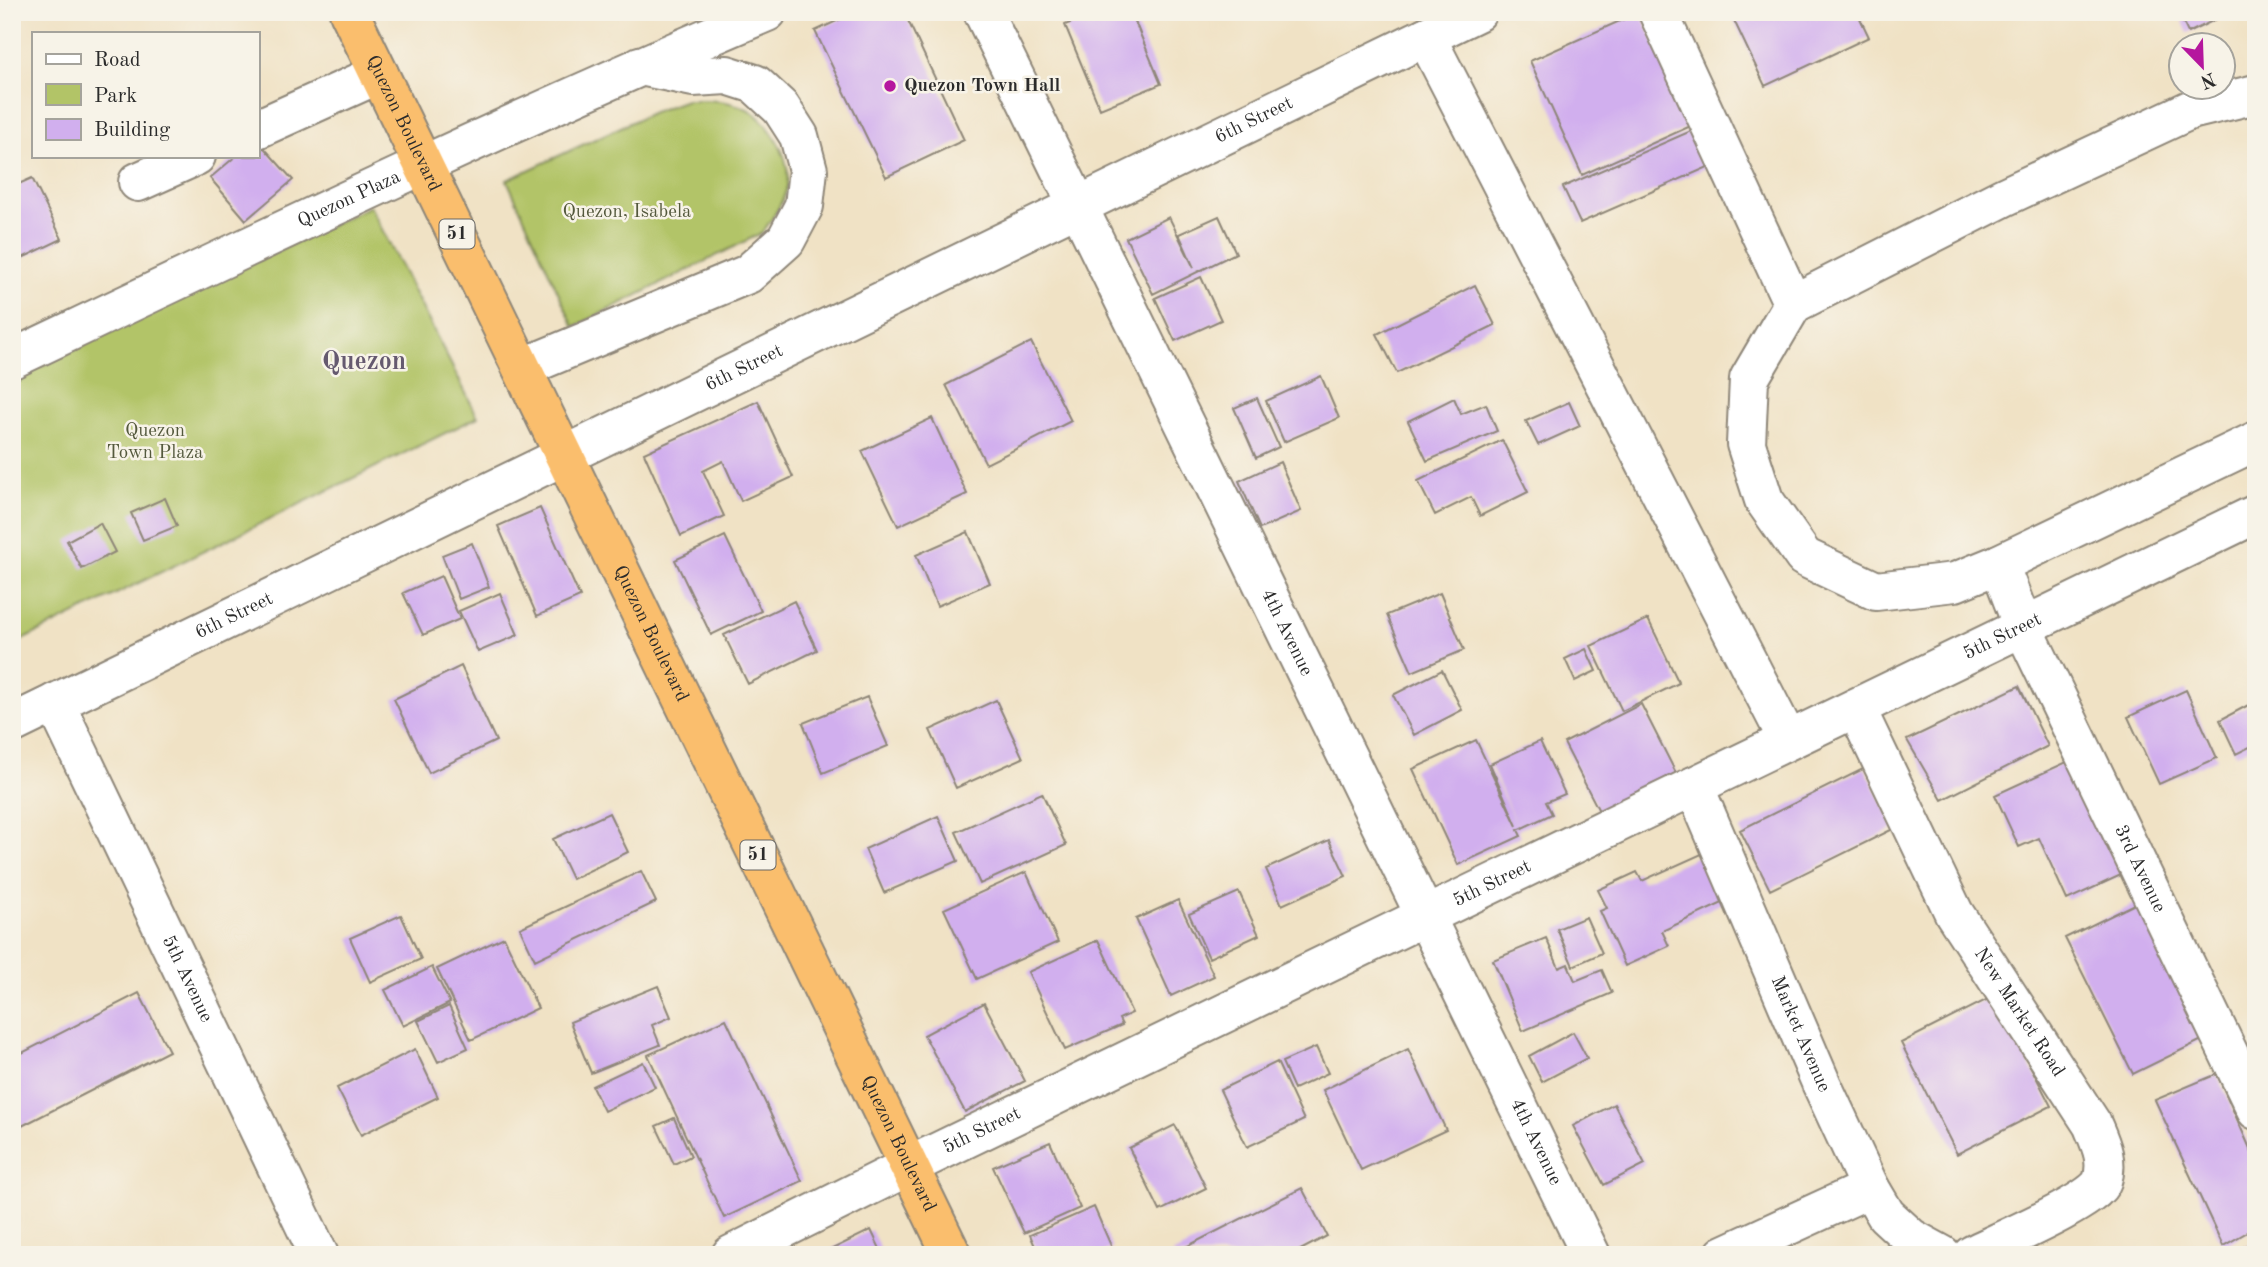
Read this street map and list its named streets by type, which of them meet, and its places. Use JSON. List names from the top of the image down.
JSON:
{
  "streets": {
    "highway": ["Quezon Boulevard", "51"],
    "street": [
      "6th Street",
      "Quezon Plaza",
      "4th Avenue",
      "5th Street",
      "3rd Avenue",
      "5th Avenue",
      "New Market Road",
      "Market Avenue"
    ]
  },
  "crossings": [
    ["6th Street", "Quezon Boulevard"],
    ["6th Street", "4th Avenue"],
    ["6th Street", "5th Avenue"],
    ["Quezon Boulevard", "Quezon Plaza"],
    ["Quezon Boulevard", "5th Street"],
    ["4th Avenue", "5th Street"],
    ["5th Street", "3rd Avenue"],
    ["5th Street", "New Market Road"],
    ["5th Street", "Market Avenue"]
  ],
  "districts": ["Quezon"],
  "parks": ["Quezon, Isabela", "Quezon Town Plaza"],
  "places": ["Quezon Town Hall"],
  "legend": ["Road", "Park", "Building"],
  "north": "bottom right"
}
